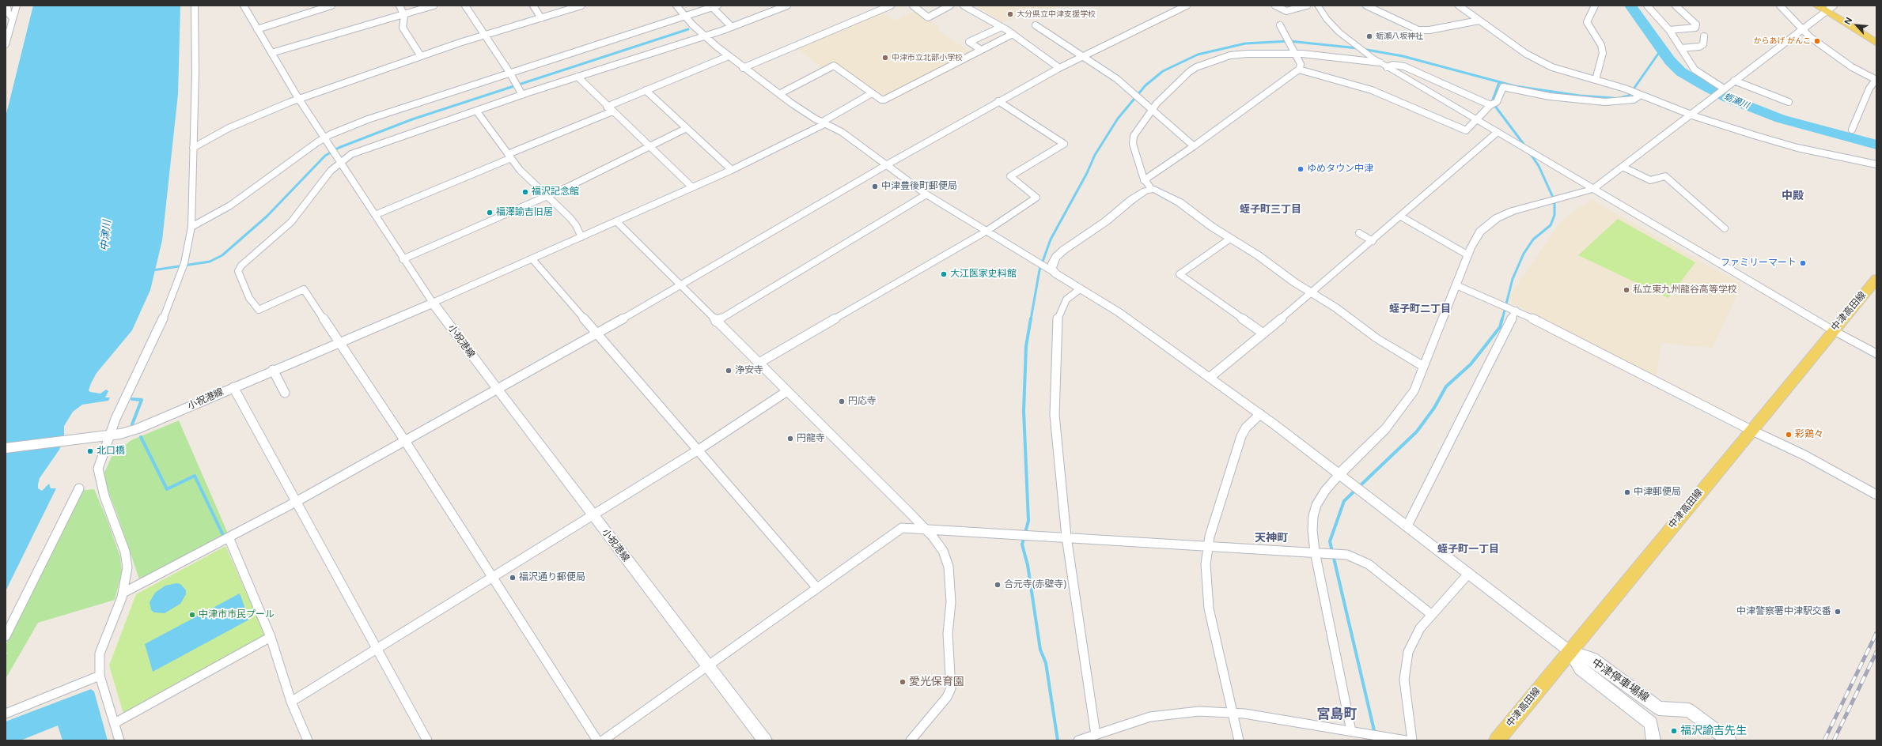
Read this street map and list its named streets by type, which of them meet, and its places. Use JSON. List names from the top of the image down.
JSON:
{
  "streets": {
    "main road": ["中津高田線", "小祝港線", "中津停車場線"]
  },
  "crossings": [
    ["中津高田線", "中津停車場線"]
  ],
  "districts": [
    "中殿",
    "蛭子町三丁目",
    "蛭子町二丁目",
    "天神町",
    "蛭子町一丁目",
    "宮島町"
  ],
  "water": ["蛎瀬川", "中津川"],
  "places": [
    "大分県立中津支援学校",
    "蛎瀬八坂神社",
    "からあげ がんこ",
    "中津市立北部小学校",
    "ゆめタウン中津",
    "中津豊後町郵便局",
    "福沢記念館",
    "福澤諭吉旧居",
    "ファミリーマート",
    "大江医家史料館",
    "私立東九州龍谷高等学校",
    "浄安寺",
    "円応寺",
    "彩鶏々",
    "円龍寺",
    "北口橋",
    "中津郵便局",
    "福沢通り郵便局",
    "合元寺(赤壁寺)",
    "中津警察署中津駅交番",
    "中津市市民プール",
    "愛光保育園",
    "福沢諭吉先生"
  ],
  "north": "top left"
}
